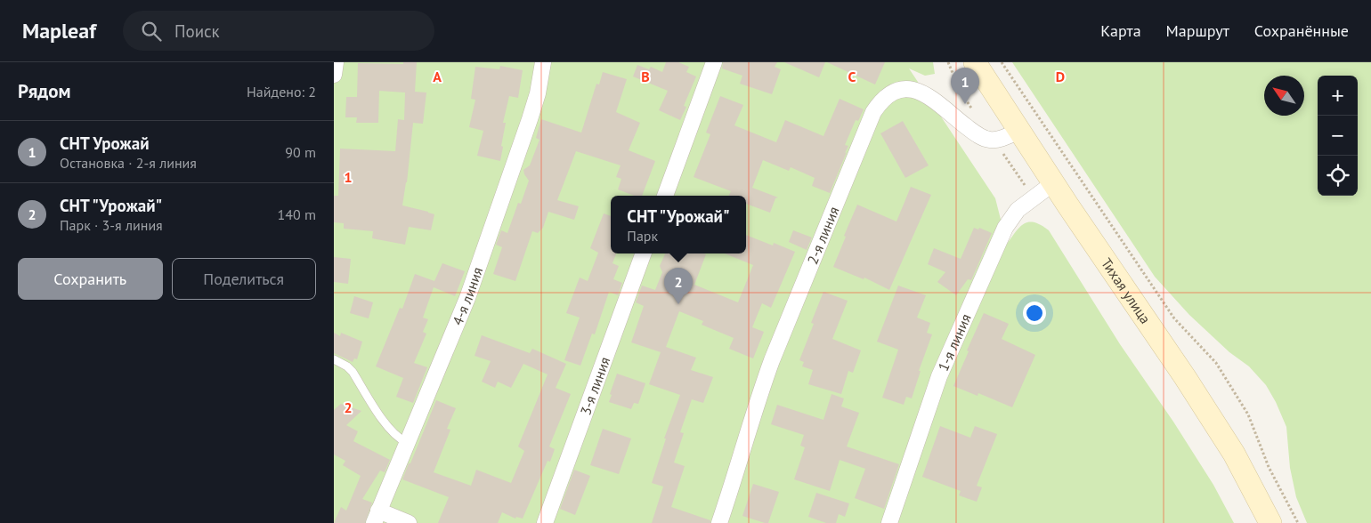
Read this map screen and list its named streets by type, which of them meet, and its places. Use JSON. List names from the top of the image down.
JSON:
{
  "streets": {
    "main road": ["Тихая улица"],
    "street": [
      "2-я линия",
      "4-я линия",
      "1-я линия",
      "3-я линия"
    ]
  },
  "crossings": [
    ["2-я линия", "Тихая улица"],
    ["Тихая улица", "1-я линия"]
  ],
  "north": "top left",
  "page": {
    "header": "Mapleaf",
    "search": "Поиск",
    "nav": ["Карта", "Маршрут", "Сохранённые"],
    "heading": ["Рядом", "Найдено: 2"],
    "pins": ["1", "2"],
    "map_buttons": ["+", "−"],
    "list": [
      {
        "mark": "1",
        "name": "СНТ Урожай",
        "note": "Остановка · 2-я линия",
        "value": "90 m"
      },
      {
        "mark": "2",
        "name": "СНТ \"Урожай\"",
        "note": "Парк · 3-я линия",
        "value": "140 m"
      }
    ],
    "popup": ["СНТ \"Урожай\"", "Парк"],
    "buttons": ["Сохранить", "Поделиться"]
  },
  "grid": {
    "columns": [
      "A",
      "B",
      "C",
      "D"
    ],
    "rows": ["1", "2"]
  }
}
